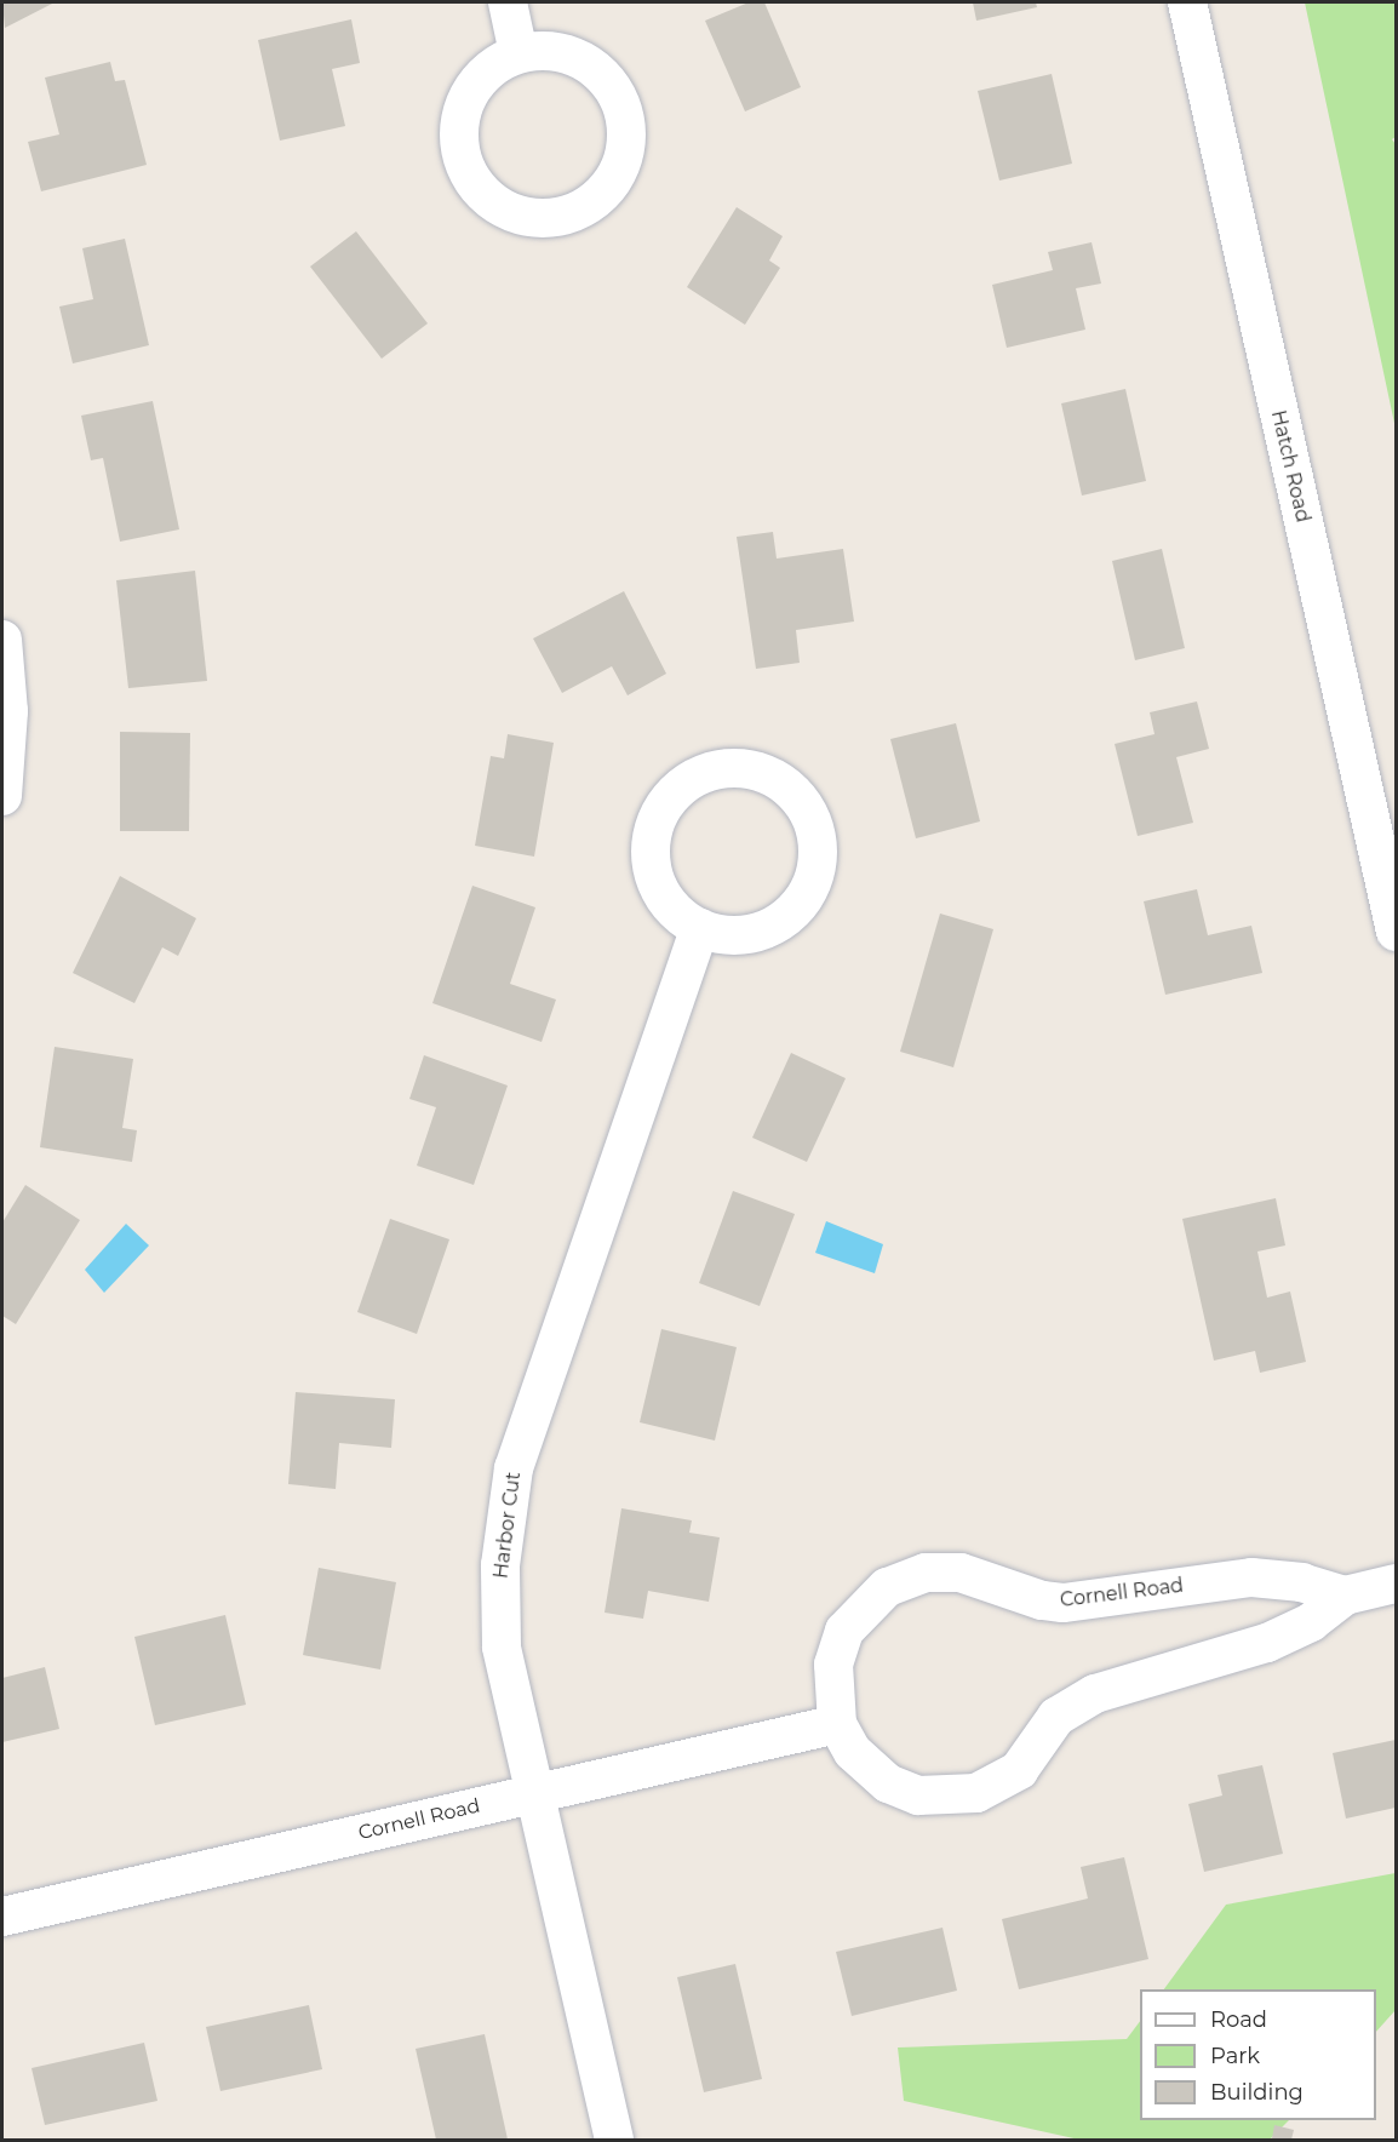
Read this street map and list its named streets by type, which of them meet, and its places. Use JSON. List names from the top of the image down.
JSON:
{
  "streets": {
    "street": ["Hatch Road", "Harbor Cut", "Cornell Road"]
  },
  "crossings": [
    ["Harbor Cut", "Cornell Road"]
  ],
  "legend": ["Road", "Park", "Building"]
}
